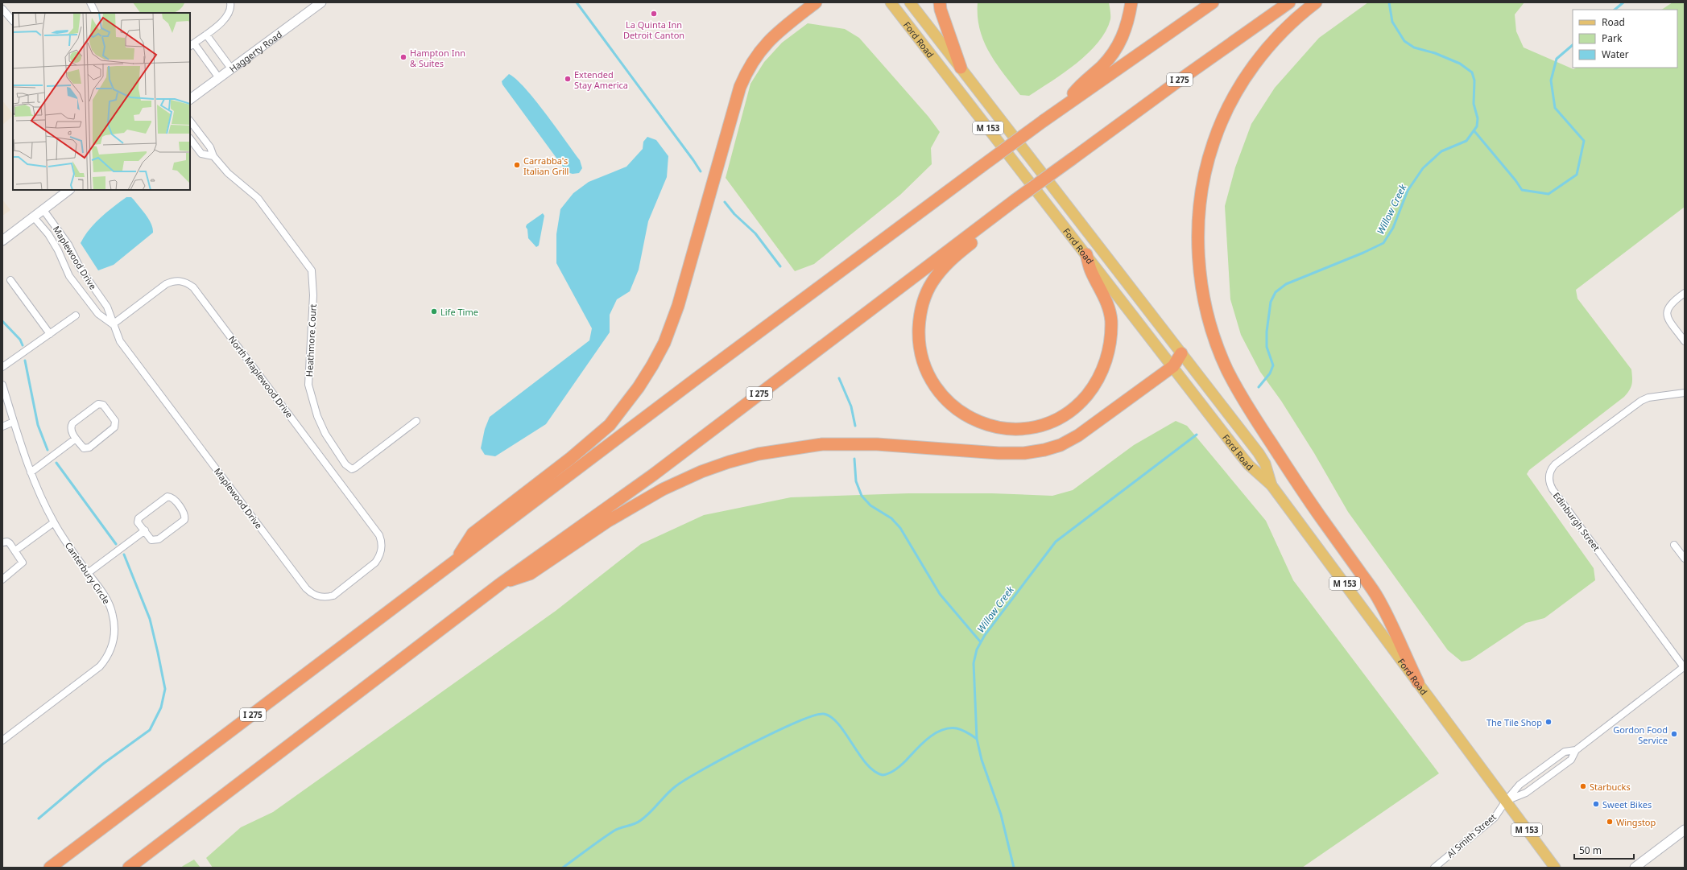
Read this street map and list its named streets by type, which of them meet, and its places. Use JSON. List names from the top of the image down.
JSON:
{
  "streets": {
    "highway": ["I 275"],
    "main road": ["Ford Road", "Haggerty Road", "M 153"],
    "street": [
      "Maplewood Drive",
      "Heathmore Court",
      "North Maplewood Drive",
      "Edinburgh Street",
      "Canterbury Circle",
      "Al Smith Street"
    ]
  },
  "crossings": [
    ["Ford Road", "Al Smith Street"],
    ["Maplewood Drive", "North Maplewood Drive"]
  ],
  "water": ["Willow Creek"],
  "places": [
    "La Quinta Inn Detroit Canton",
    "Hampton Inn & Suites",
    "Extended Stay America",
    "Carrabba's Italian Grill",
    "Life Time",
    "The Tile Shop",
    "Gordon Food Service",
    "Starbucks",
    "Sweet Bikes",
    "Wingstop"
  ],
  "legend": ["Road", "Park", "Water"],
  "scale_bar": "50 m"
}
